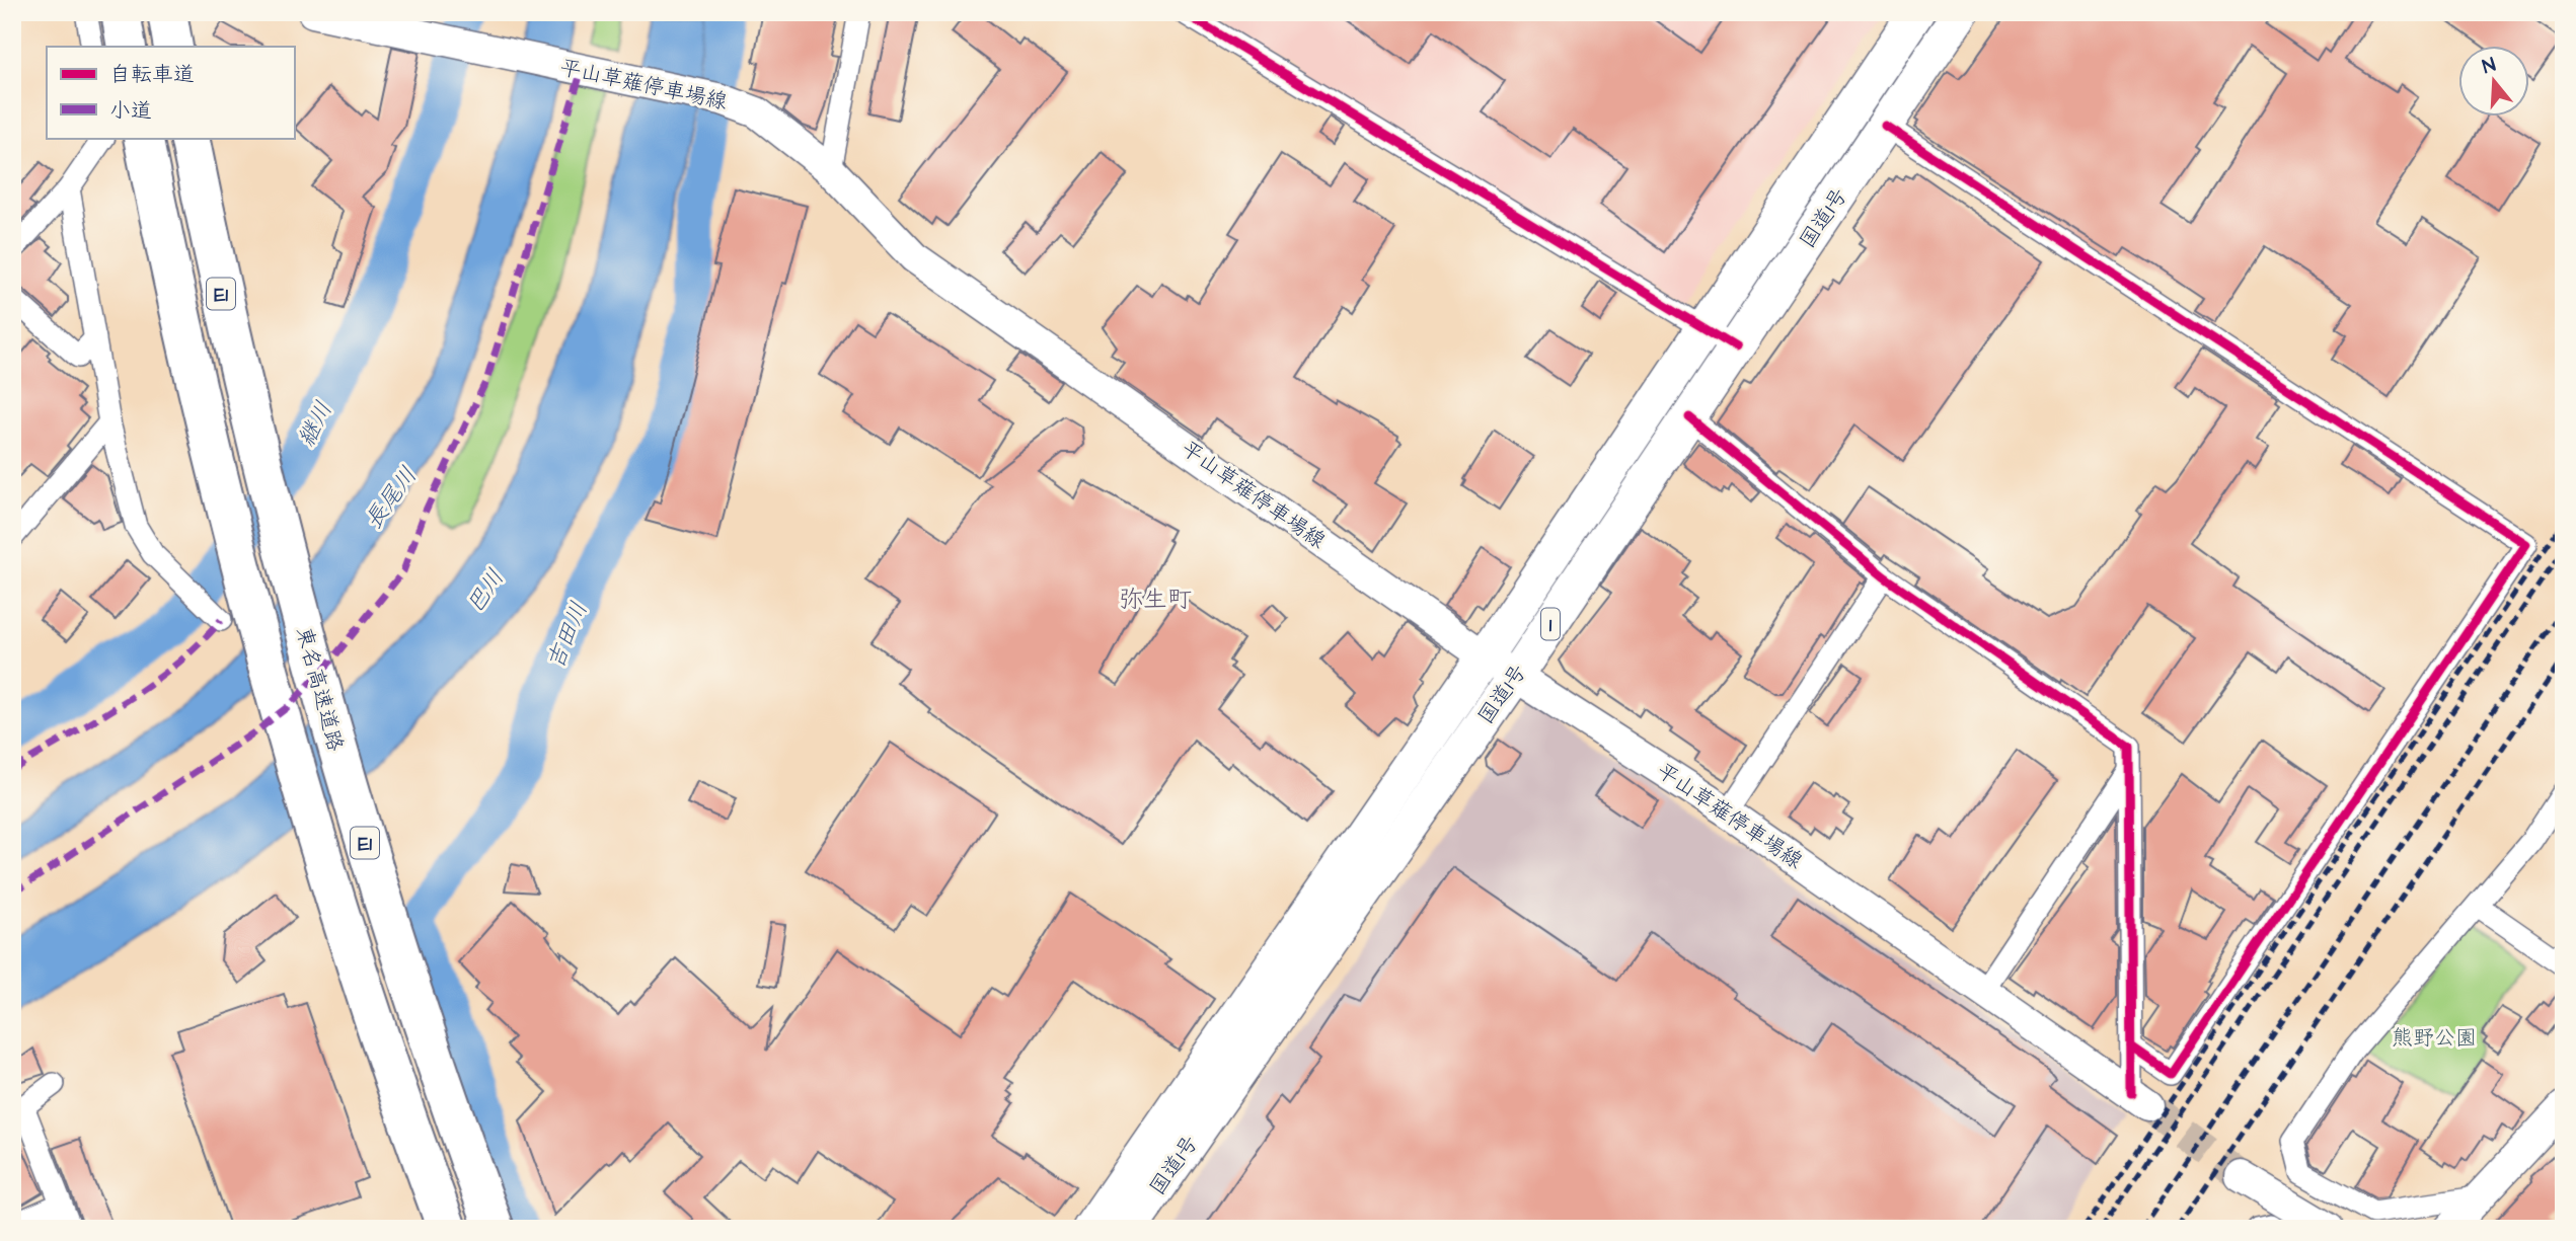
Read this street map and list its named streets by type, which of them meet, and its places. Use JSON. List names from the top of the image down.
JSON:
{
  "streets": {
    "highway": [
      "国道1号",
      "E1",
      "1",
      "東名高速道路"
    ],
    "main road": ["平山草薙停車場線"]
  },
  "crossings": [
    ["平山草薙停車場線", "国道1号"]
  ],
  "districts": ["弥生町"],
  "water": [
    "継川",
    "長尾川",
    "巴川",
    "吉田川"
  ],
  "parks": ["熊野公園"],
  "legend": ["自転車道", "小道"],
  "north": "top"
}
